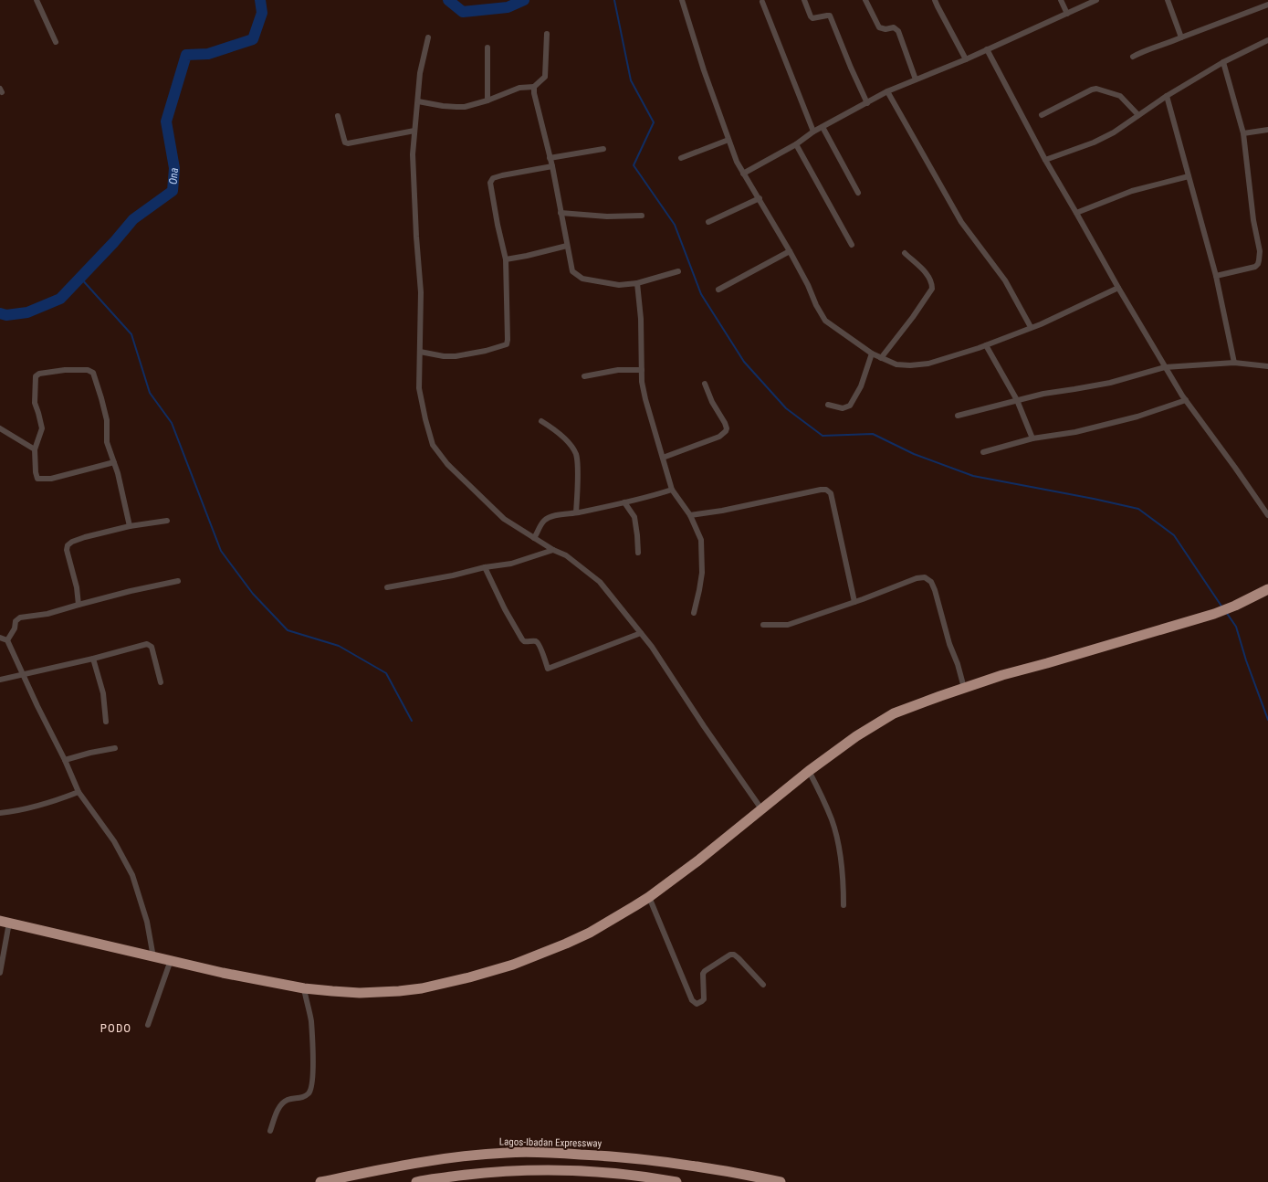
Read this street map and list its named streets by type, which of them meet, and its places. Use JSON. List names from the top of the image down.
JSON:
{
  "streets": {
    "highway": ["Lagos-Ibadan Expressway"]
  },
  "districts": ["PODO"],
  "water": ["Ona"]
}
